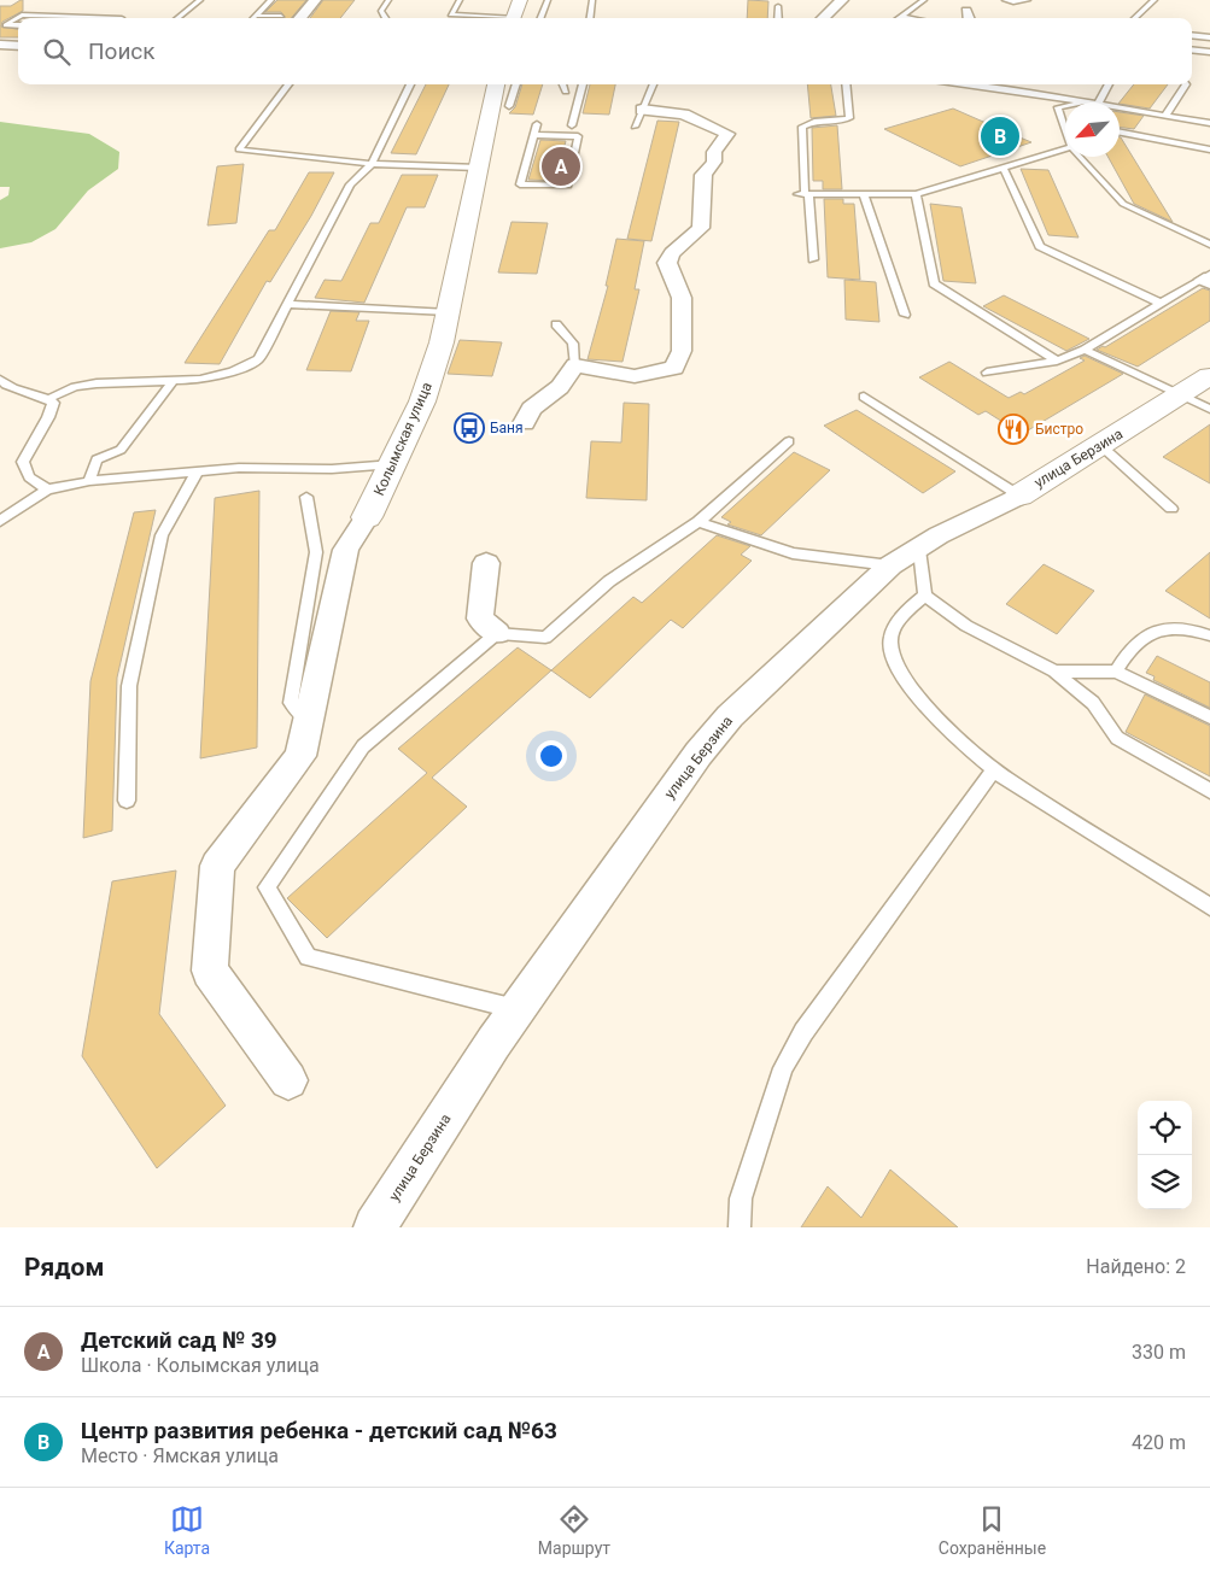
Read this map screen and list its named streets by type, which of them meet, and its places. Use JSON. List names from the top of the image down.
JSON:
{
  "streets": {
    "street": ["Колымская улица", "улица Берзина"]
  },
  "places": {
    "bus stop": ["Баня"],
    "restaurant": ["Бистро"]
  },
  "north": "bottom left",
  "page": {
    "search": "Поиск",
    "pins": ["B", "A"],
    "heading": ["Рядом", "Найдено: 2"],
    "list": [
      {
        "mark": "A",
        "name": "Детский сад № 39",
        "note": "Школа · Колымская улица",
        "value": "330 m"
      },
      {
        "mark": "B",
        "name": "Центр развития ребенка - детский сад №63",
        "note": "Место · Ямская улица",
        "value": "420 m"
      }
    ],
    "nav": ["Карта", "Маршрут", "Сохранённые"]
  }
}
